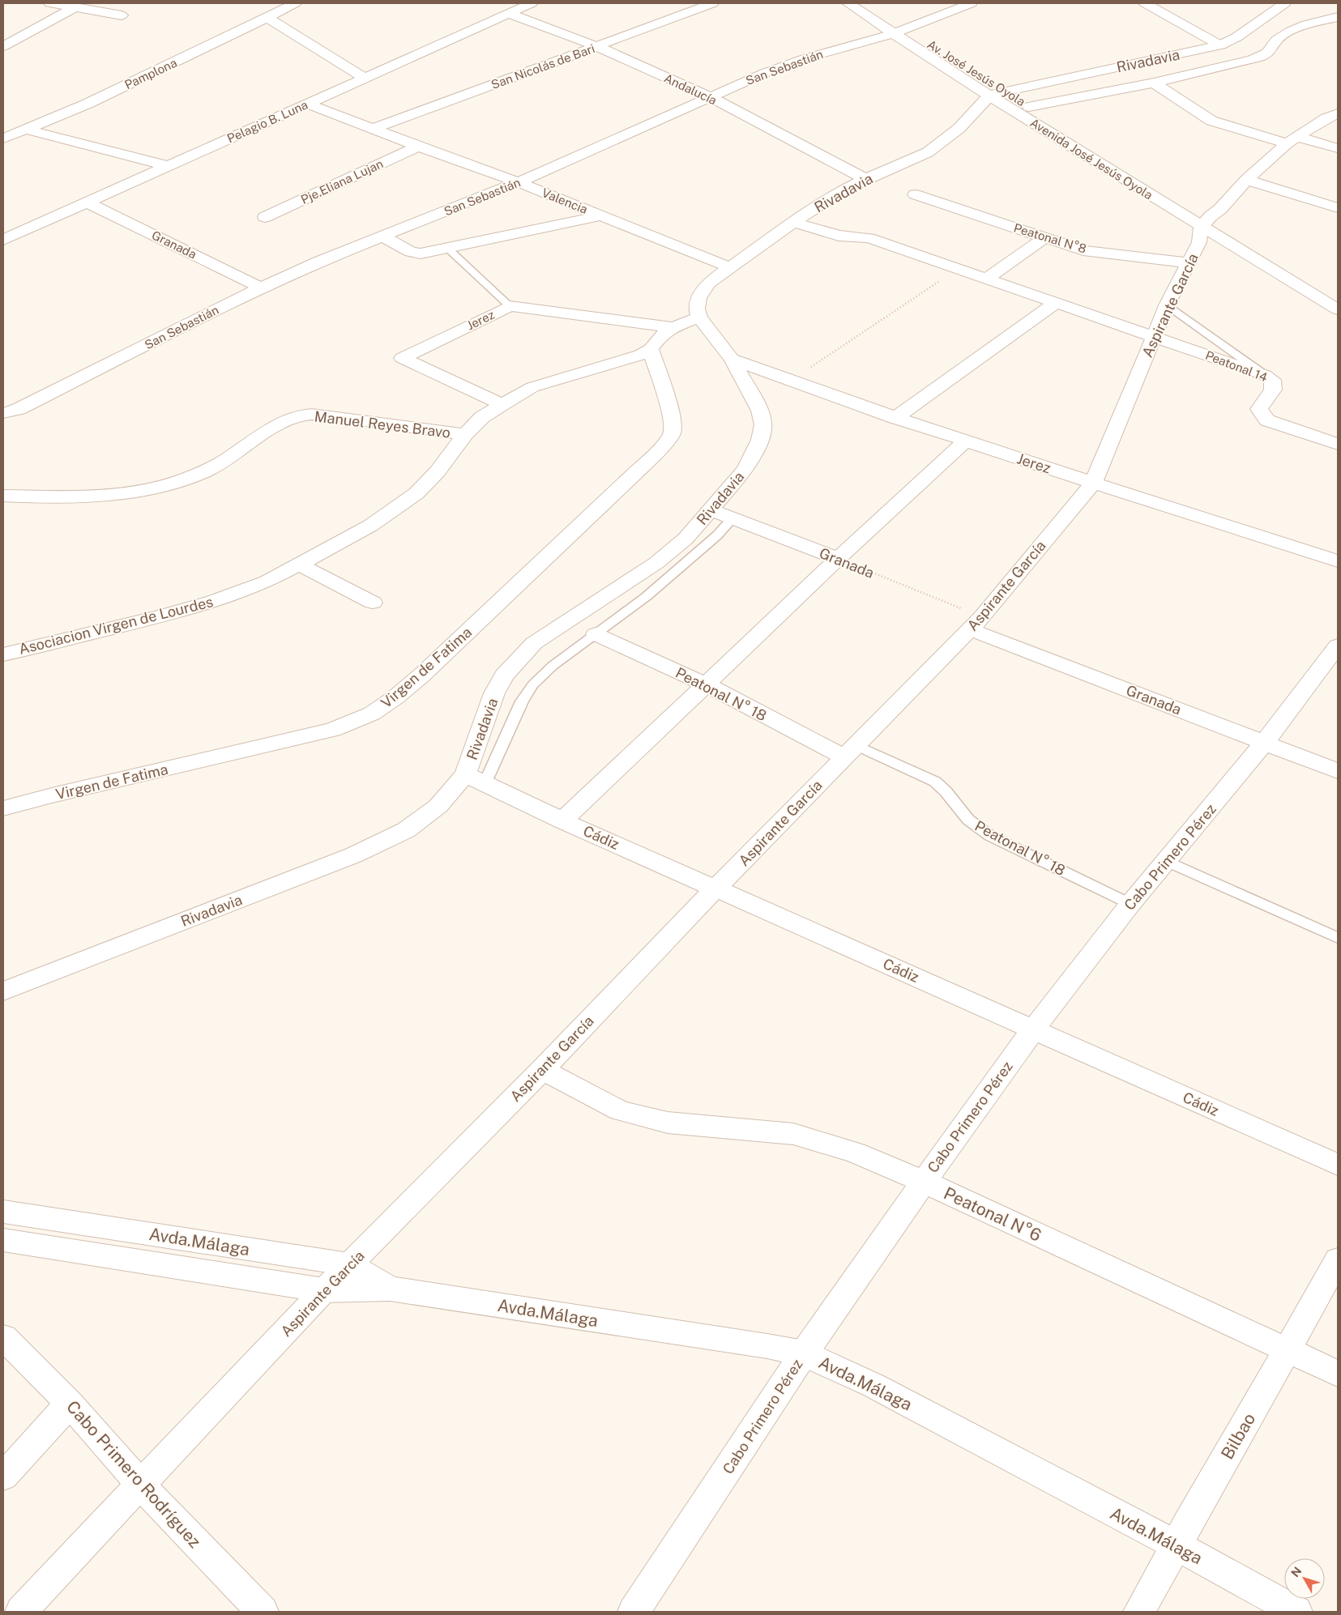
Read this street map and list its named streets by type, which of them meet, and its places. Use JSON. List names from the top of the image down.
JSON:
{
  "streets": {
    "street": [
      "Rivadavia",
      "San Nicolás de Bari",
      "San Sebastián",
      "Av. José Jesús Oyola",
      "Pamplona",
      "Andalucía",
      "Pelagio B. Luna",
      "Avenida José Jesús Oyola",
      "Pje.Eliana Lujan",
      "Valencia",
      "Peatonal N°8",
      "Granada",
      "Aspirante García",
      "Jerez",
      "Peatonal 14",
      "Manuel Reyes Bravo",
      "Asociacion Virgen de Lourdes",
      "Virgen de Fatima",
      "Peatonal N° 18",
      "Cádiz",
      "Cabo Primero Pérez",
      "Peatonal N°6",
      "Avda.Málaga",
      "Bilbao",
      "Cabo Primero Rodríguez"
    ]
  },
  "crossings": [
    ["Rivadavia", "Av. José Jesús Oyola"],
    ["Rivadavia", "Andalucía"],
    ["Rivadavia", "Avenida José Jesús Oyola"],
    ["Rivadavia", "Valencia"],
    ["Rivadavia", "Granada"],
    ["Rivadavia", "Jerez"],
    ["Rivadavia", "Peatonal 14"],
    ["Rivadavia", "Asociacion Virgen de Lourdes"],
    ["Rivadavia", "Cádiz"],
    ["San Nicolás de Bari", "Andalucía"],
    ["San Nicolás de Bari", "Valencia"],
    ["San Sebastián", "Av. José Jesús Oyola"],
    ["San Sebastián", "Andalucía"],
    ["San Sebastián", "Avenida José Jesús Oyola"],
    ["San Sebastián", "Valencia"],
    ["San Sebastián", "Granada"],
    ["Av. José Jesús Oyola", "Avenida José Jesús Oyola"],
    ["Andalucía", "Pelagio B. Luna"],
    ["Pelagio B. Luna", "Valencia"],
    ["Pelagio B. Luna", "Granada"],
    ["Avenida José Jesús Oyola", "Aspirante García"],
    ["Pje.Eliana Lujan", "Valencia"],
    ["Peatonal N°8", "Aspirante García"],
    ["Granada", "Aspirante García"],
    ["Granada", "Cabo Primero Pérez"],
    ["Aspirante García", "Jerez"],
    ["Aspirante García", "Peatonal 14"],
    ["Aspirante García", "Peatonal N° 18"],
    ["Aspirante García", "Cádiz"],
    ["Aspirante García", "Peatonal N°6"],
    ["Aspirante García", "Avda.Málaga"],
    ["Aspirante García", "Cabo Primero Rodríguez"],
    ["Jerez", "Asociacion Virgen de Lourdes"],
    ["Manuel Reyes Bravo", "Asociacion Virgen de Lourdes"],
    ["Asociacion Virgen de Lourdes", "Virgen de Fatima"],
    ["Peatonal N° 18", "Cabo Primero Pérez"],
    ["Cádiz", "Cabo Primero Pérez"],
    ["Cabo Primero Pérez", "Peatonal N°6"],
    ["Cabo Primero Pérez", "Avda.Málaga"],
    ["Peatonal N°6", "Bilbao"],
    ["Avda.Málaga", "Bilbao"]
  ],
  "north": "top left"
}
